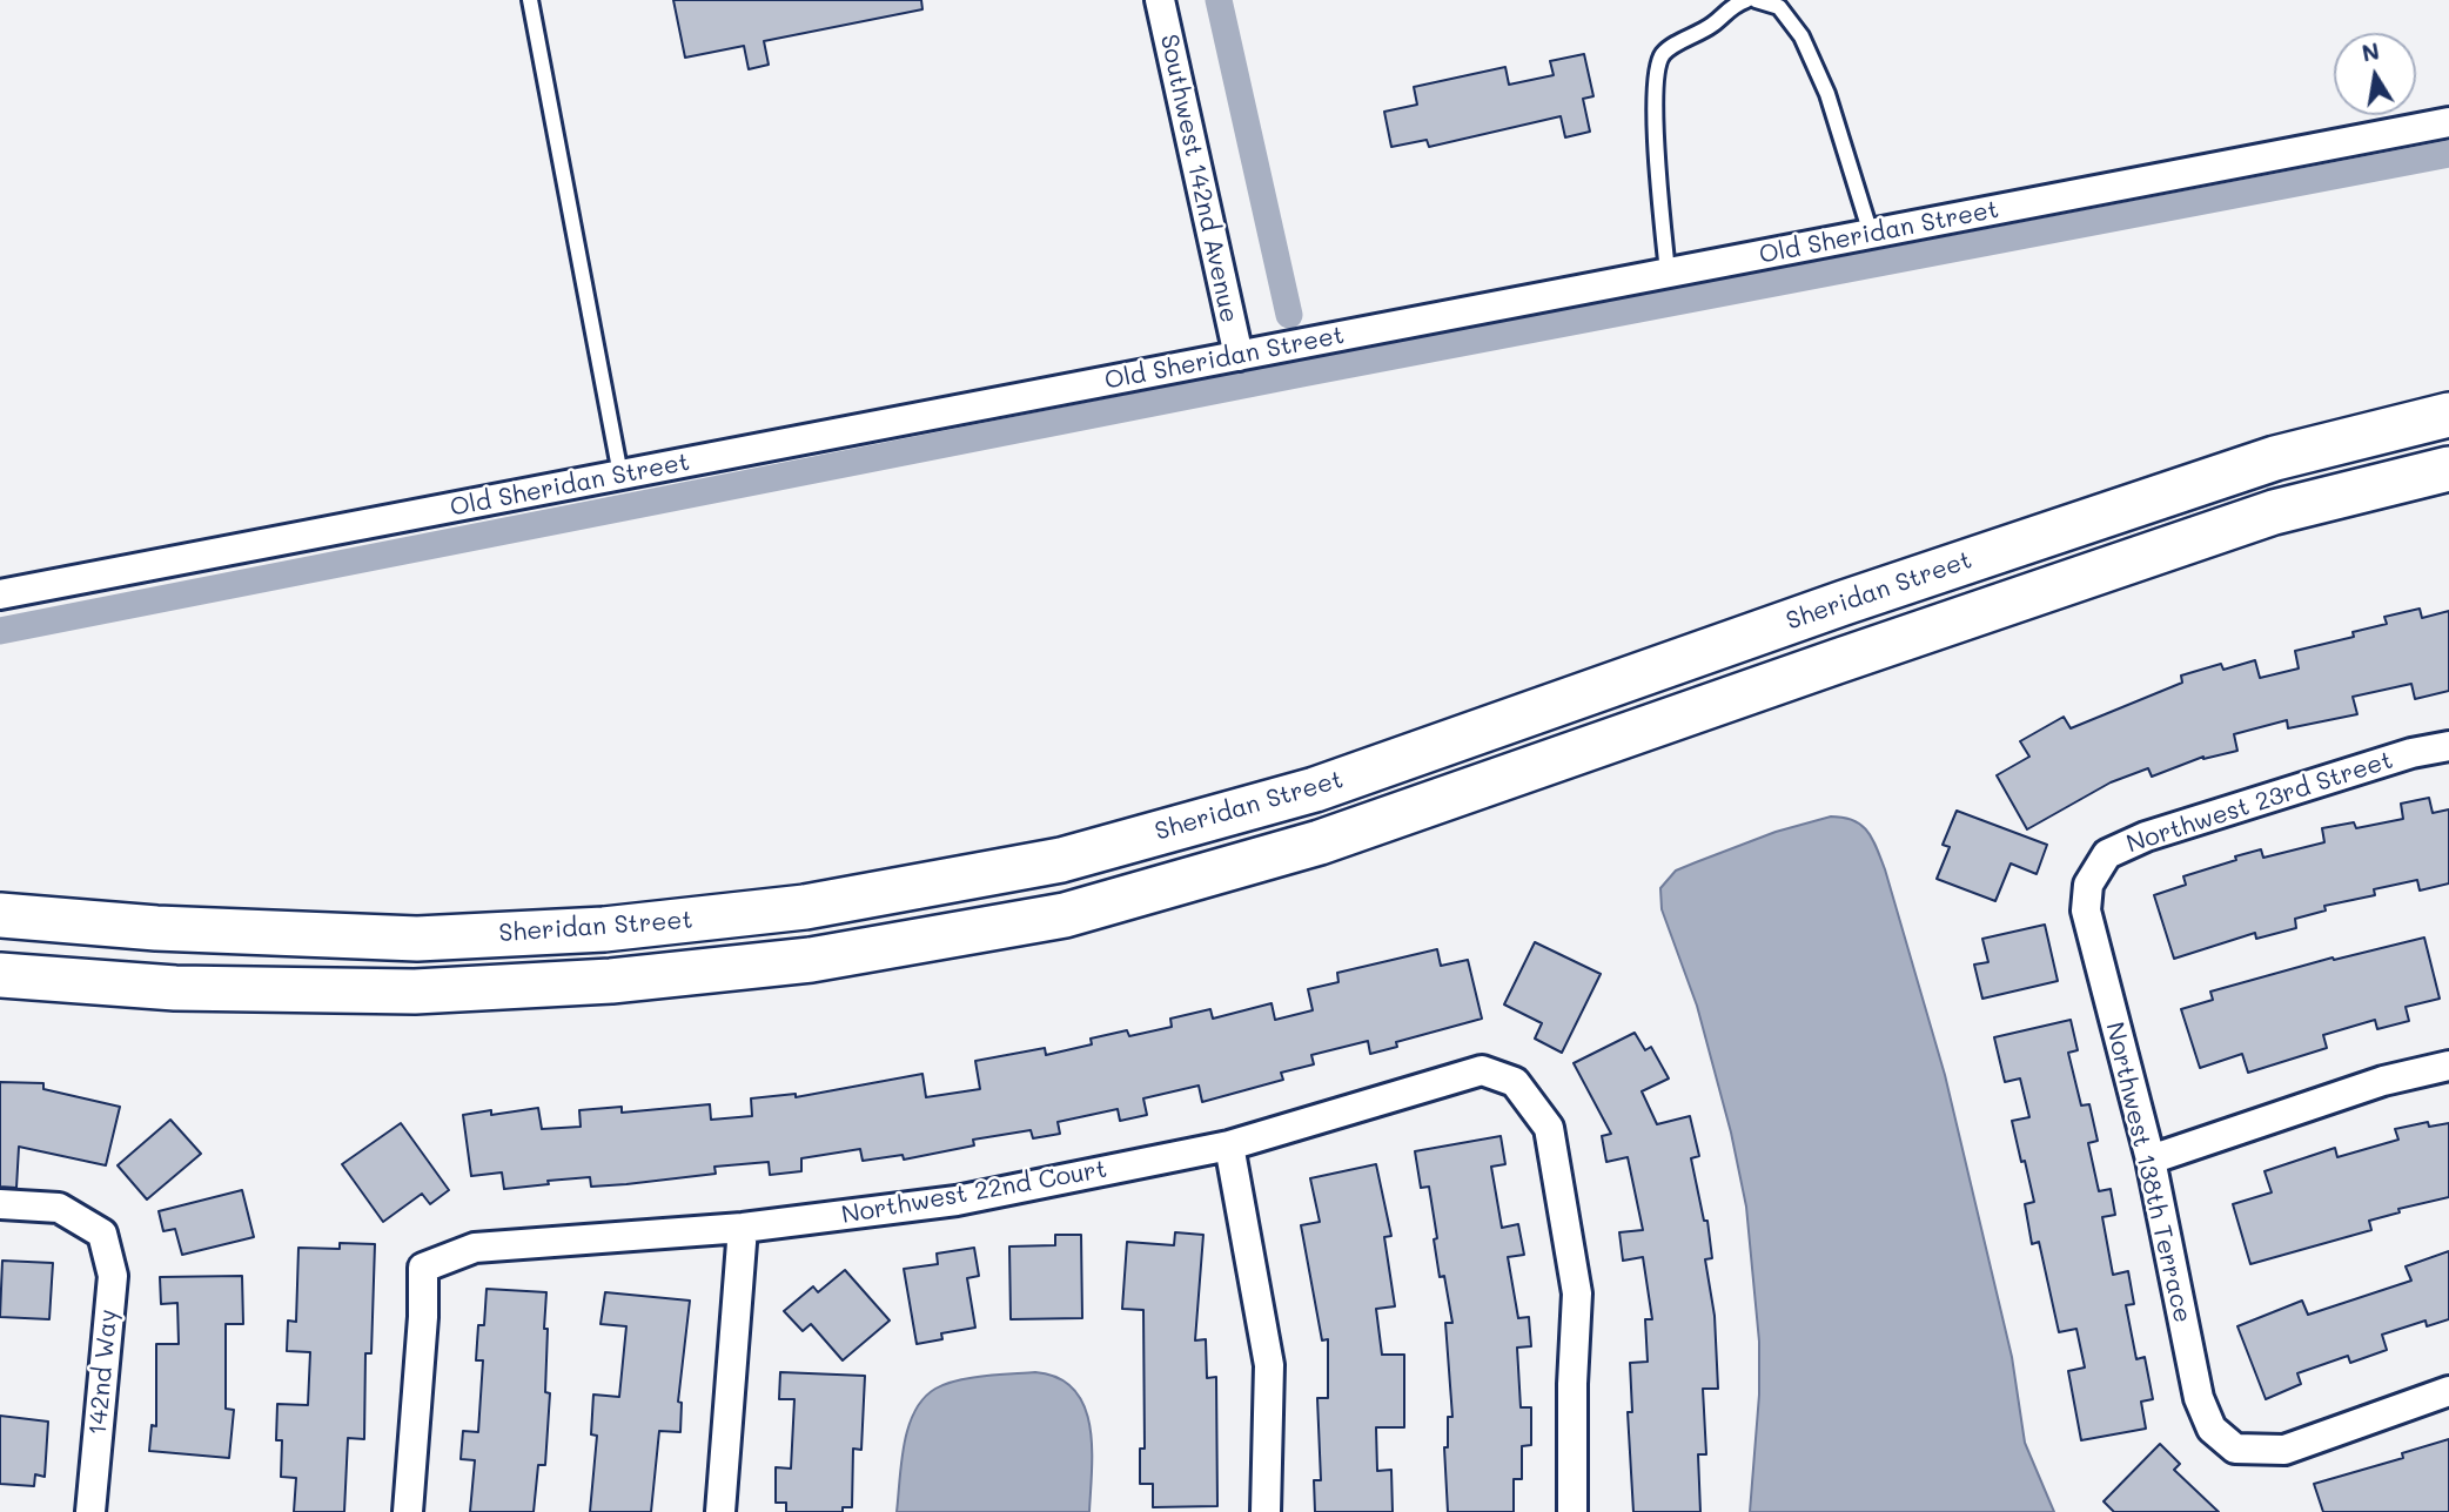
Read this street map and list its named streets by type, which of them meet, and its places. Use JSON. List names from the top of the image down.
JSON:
{
  "streets": {
    "main road": ["Sheridan Street"],
    "street": [
      "Southwest 142nd Avenue",
      "Old Sheridan Street",
      "Northwest 23rd Street",
      "Northwest 138th Terrace",
      "Northwest 22nd Court",
      "142nd Way"
    ]
  },
  "crossings": [
    ["Southwest 142nd Avenue", "Old Sheridan Street"],
    ["Northwest 23rd Street", "Northwest 138th Terrace"]
  ],
  "north": "top"
}
